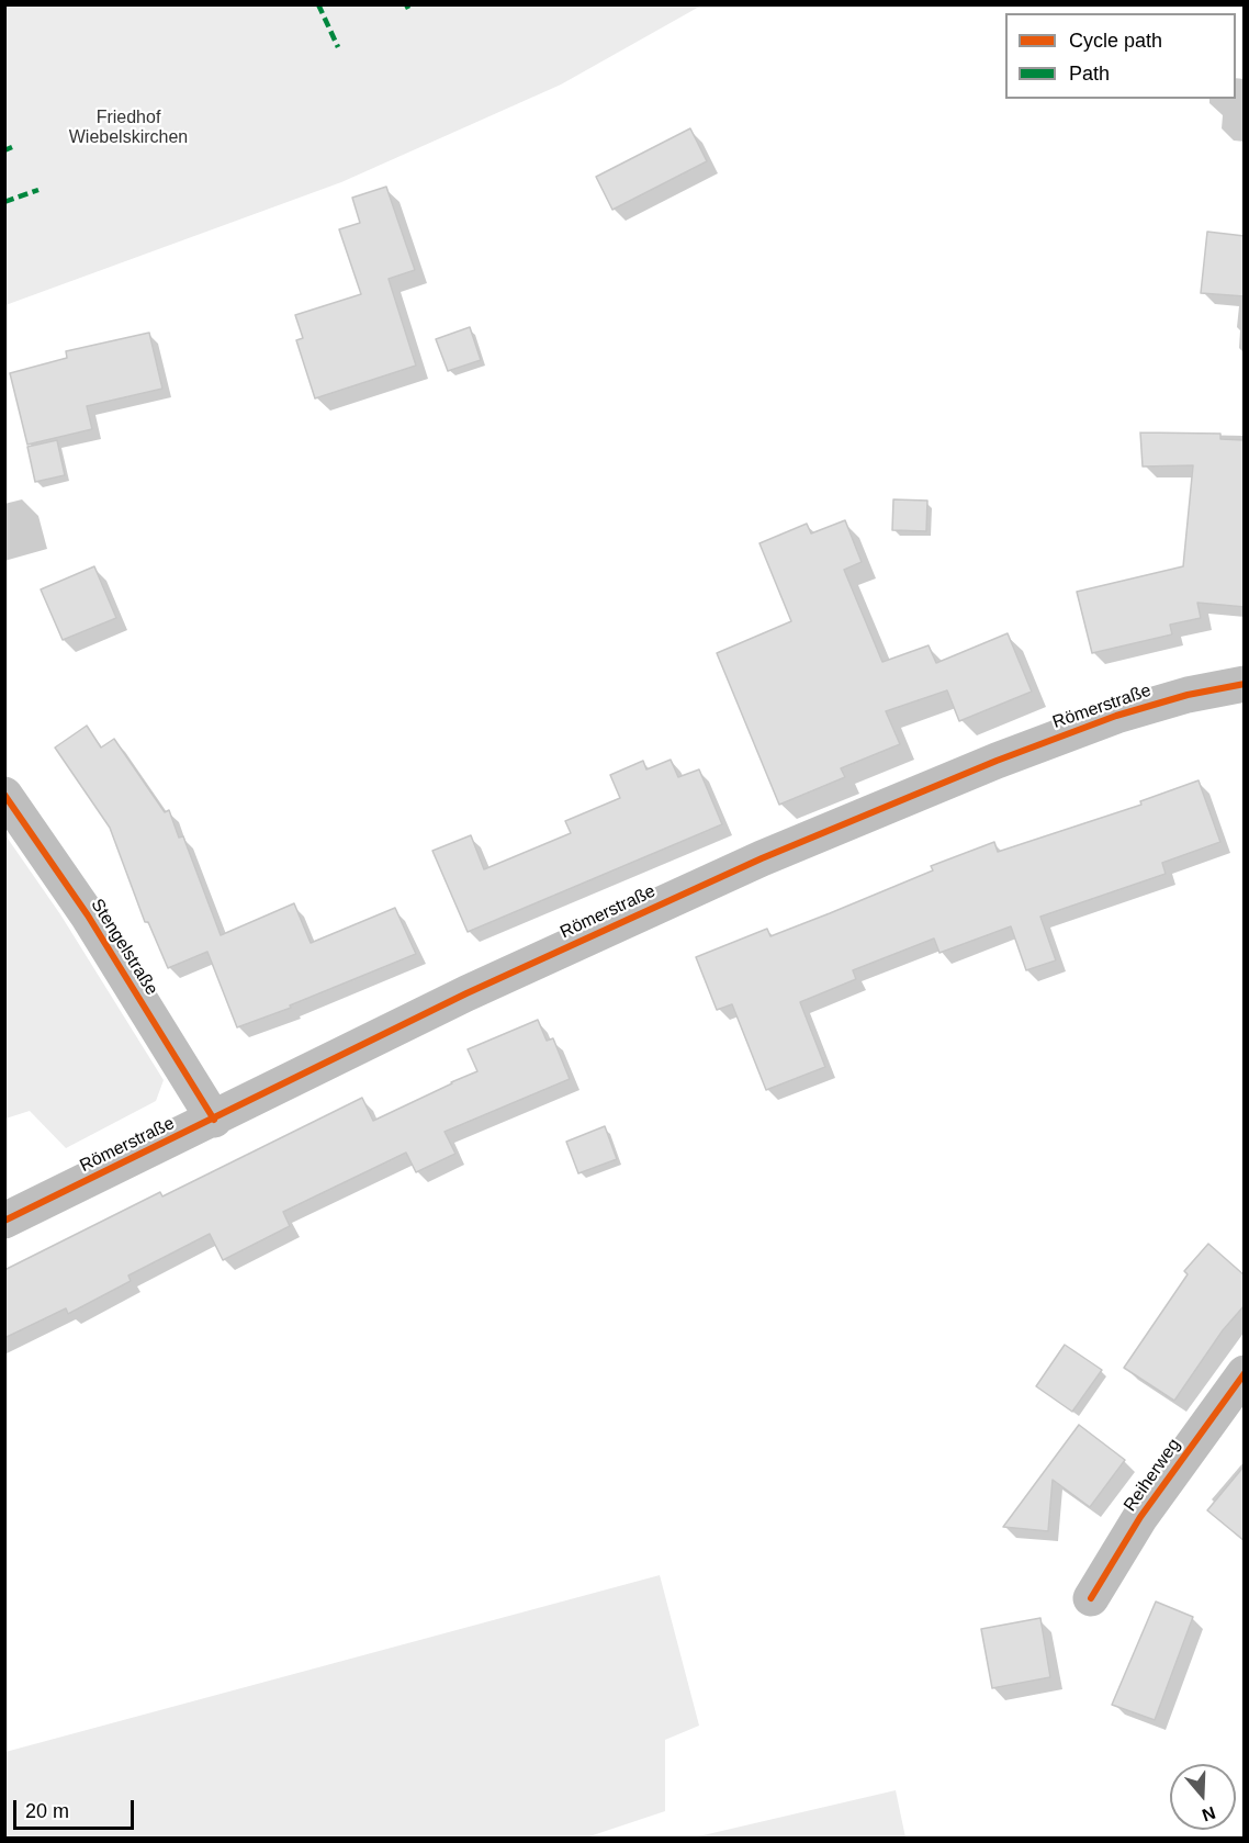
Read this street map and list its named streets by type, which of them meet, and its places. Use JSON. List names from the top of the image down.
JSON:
{
  "streets": {
    "street": ["Römerstraße", "Stengelstraße", "Reiherweg"]
  },
  "crossings": [
    ["Römerstraße", "Stengelstraße"]
  ],
  "parks": ["Friedhof Wiebelskirchen"],
  "legend": ["Cycle path", "Path"],
  "scale_bar": "20 m",
  "north": "bottom"
}
